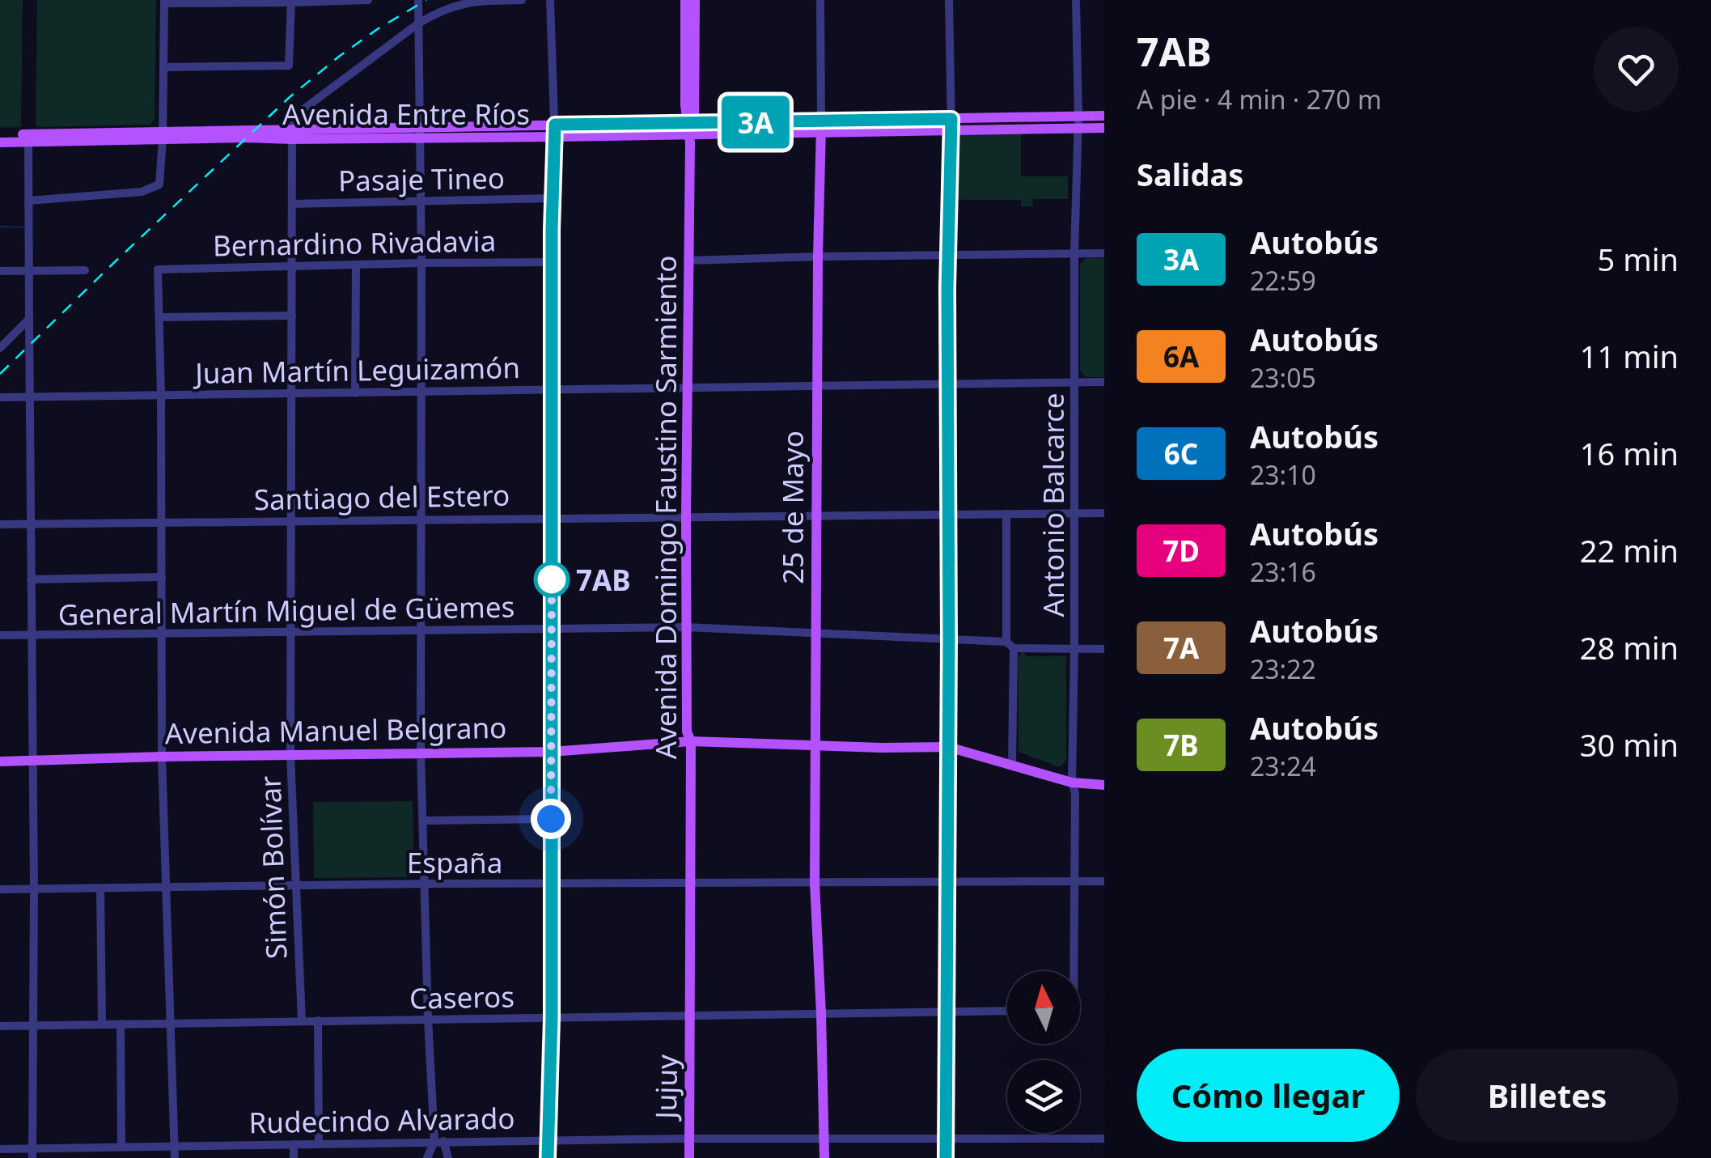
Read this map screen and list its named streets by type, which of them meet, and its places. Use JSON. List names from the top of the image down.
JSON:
{
  "streets": {
    "main road": [
      "Avenida Entre Ríos",
      "Avenida Domingo Faustino Sarmiento",
      "25 de Mayo",
      "Avenida Manuel Belgrano",
      "Jujuy"
    ],
    "street": [
      "Pasaje Tineo",
      "Bernardino Rivadavia",
      "Juan Martín Leguizamón",
      "Santiago del Estero",
      "Antonio Balcarce",
      "General Martín Miguel de Güemes",
      "España",
      "Simón Bolívar",
      "Caseros",
      "Rudecindo Alvarado"
    ]
  },
  "crossings": [
    ["Avenida Entre Ríos", "Antonio Balcarce"],
    ["Avenida Entre Ríos", "Avenida Domingo Faustino Sarmiento"],
    ["Avenida Entre Ríos", "25 de Mayo"],
    ["Avenida Entre Ríos", "Simón Bolívar"],
    ["Pasaje Tineo", "Simón Bolívar"],
    ["Bernardino Rivadavia", "Simón Bolívar"],
    ["Juan Martín Leguizamón", "Antonio Balcarce"],
    ["Juan Martín Leguizamón", "Avenida Domingo Faustino Sarmiento"],
    ["Juan Martín Leguizamón", "25 de Mayo"],
    ["Juan Martín Leguizamón", "Simón Bolívar"],
    ["Santiago del Estero", "Antonio Balcarce"],
    ["Santiago del Estero", "Avenida Domingo Faustino Sarmiento"],
    ["Santiago del Estero", "25 de Mayo"],
    ["Santiago del Estero", "Simón Bolívar"],
    ["Antonio Balcarce", "General Martín Miguel de Güemes"],
    ["Antonio Balcarce", "Avenida Manuel Belgrano"],
    ["Antonio Balcarce", "España"],
    ["Avenida Domingo Faustino Sarmiento", "General Martín Miguel de Güemes"],
    ["Avenida Domingo Faustino Sarmiento", "Avenida Manuel Belgrano"],
    ["Avenida Domingo Faustino Sarmiento", "España"],
    ["Avenida Domingo Faustino Sarmiento", "Caseros"],
    ["Avenida Domingo Faustino Sarmiento", "Jujuy"],
    ["25 de Mayo", "General Martín Miguel de Güemes"],
    ["25 de Mayo", "Avenida Manuel Belgrano"],
    ["25 de Mayo", "España"],
    ["25 de Mayo", "Caseros"],
    ["25 de Mayo", "Rudecindo Alvarado"],
    ["General Martín Miguel de Güemes", "Simón Bolívar"],
    ["Avenida Manuel Belgrano", "Simón Bolívar"],
    ["España", "Simón Bolívar"],
    ["Simón Bolívar", "Caseros"],
    ["Caseros", "Jujuy"],
    ["Jujuy", "Rudecindo Alvarado"]
  ],
  "places": ["7AB"],
  "lines": ["bus line 3A"],
  "north": "top",
  "page": {
    "on_map": "3A",
    "heading": [
      ["7AB", "A pie · 4 min · 270 m"],
      "Salidas"
    ],
    "list": [
      {
        "mark": "3A",
        "name": "Autobús",
        "note": "22:59",
        "value": "5 min"
      },
      {
        "mark": "6A",
        "name": "Autobús",
        "note": "23:05",
        "value": "11 min"
      },
      {
        "mark": "6C",
        "name": "Autobús",
        "note": "23:10",
        "value": "16 min"
      },
      {
        "mark": "7D",
        "name": "Autobús",
        "note": "23:16",
        "value": "22 min"
      },
      {
        "mark": "7A",
        "name": "Autobús",
        "note": "23:22",
        "value": "28 min"
      },
      {
        "mark": "7B",
        "name": "Autobús",
        "note": "23:24",
        "value": "30 min"
      }
    ],
    "buttons": ["Cómo llegar", "Billetes"]
  }
}
